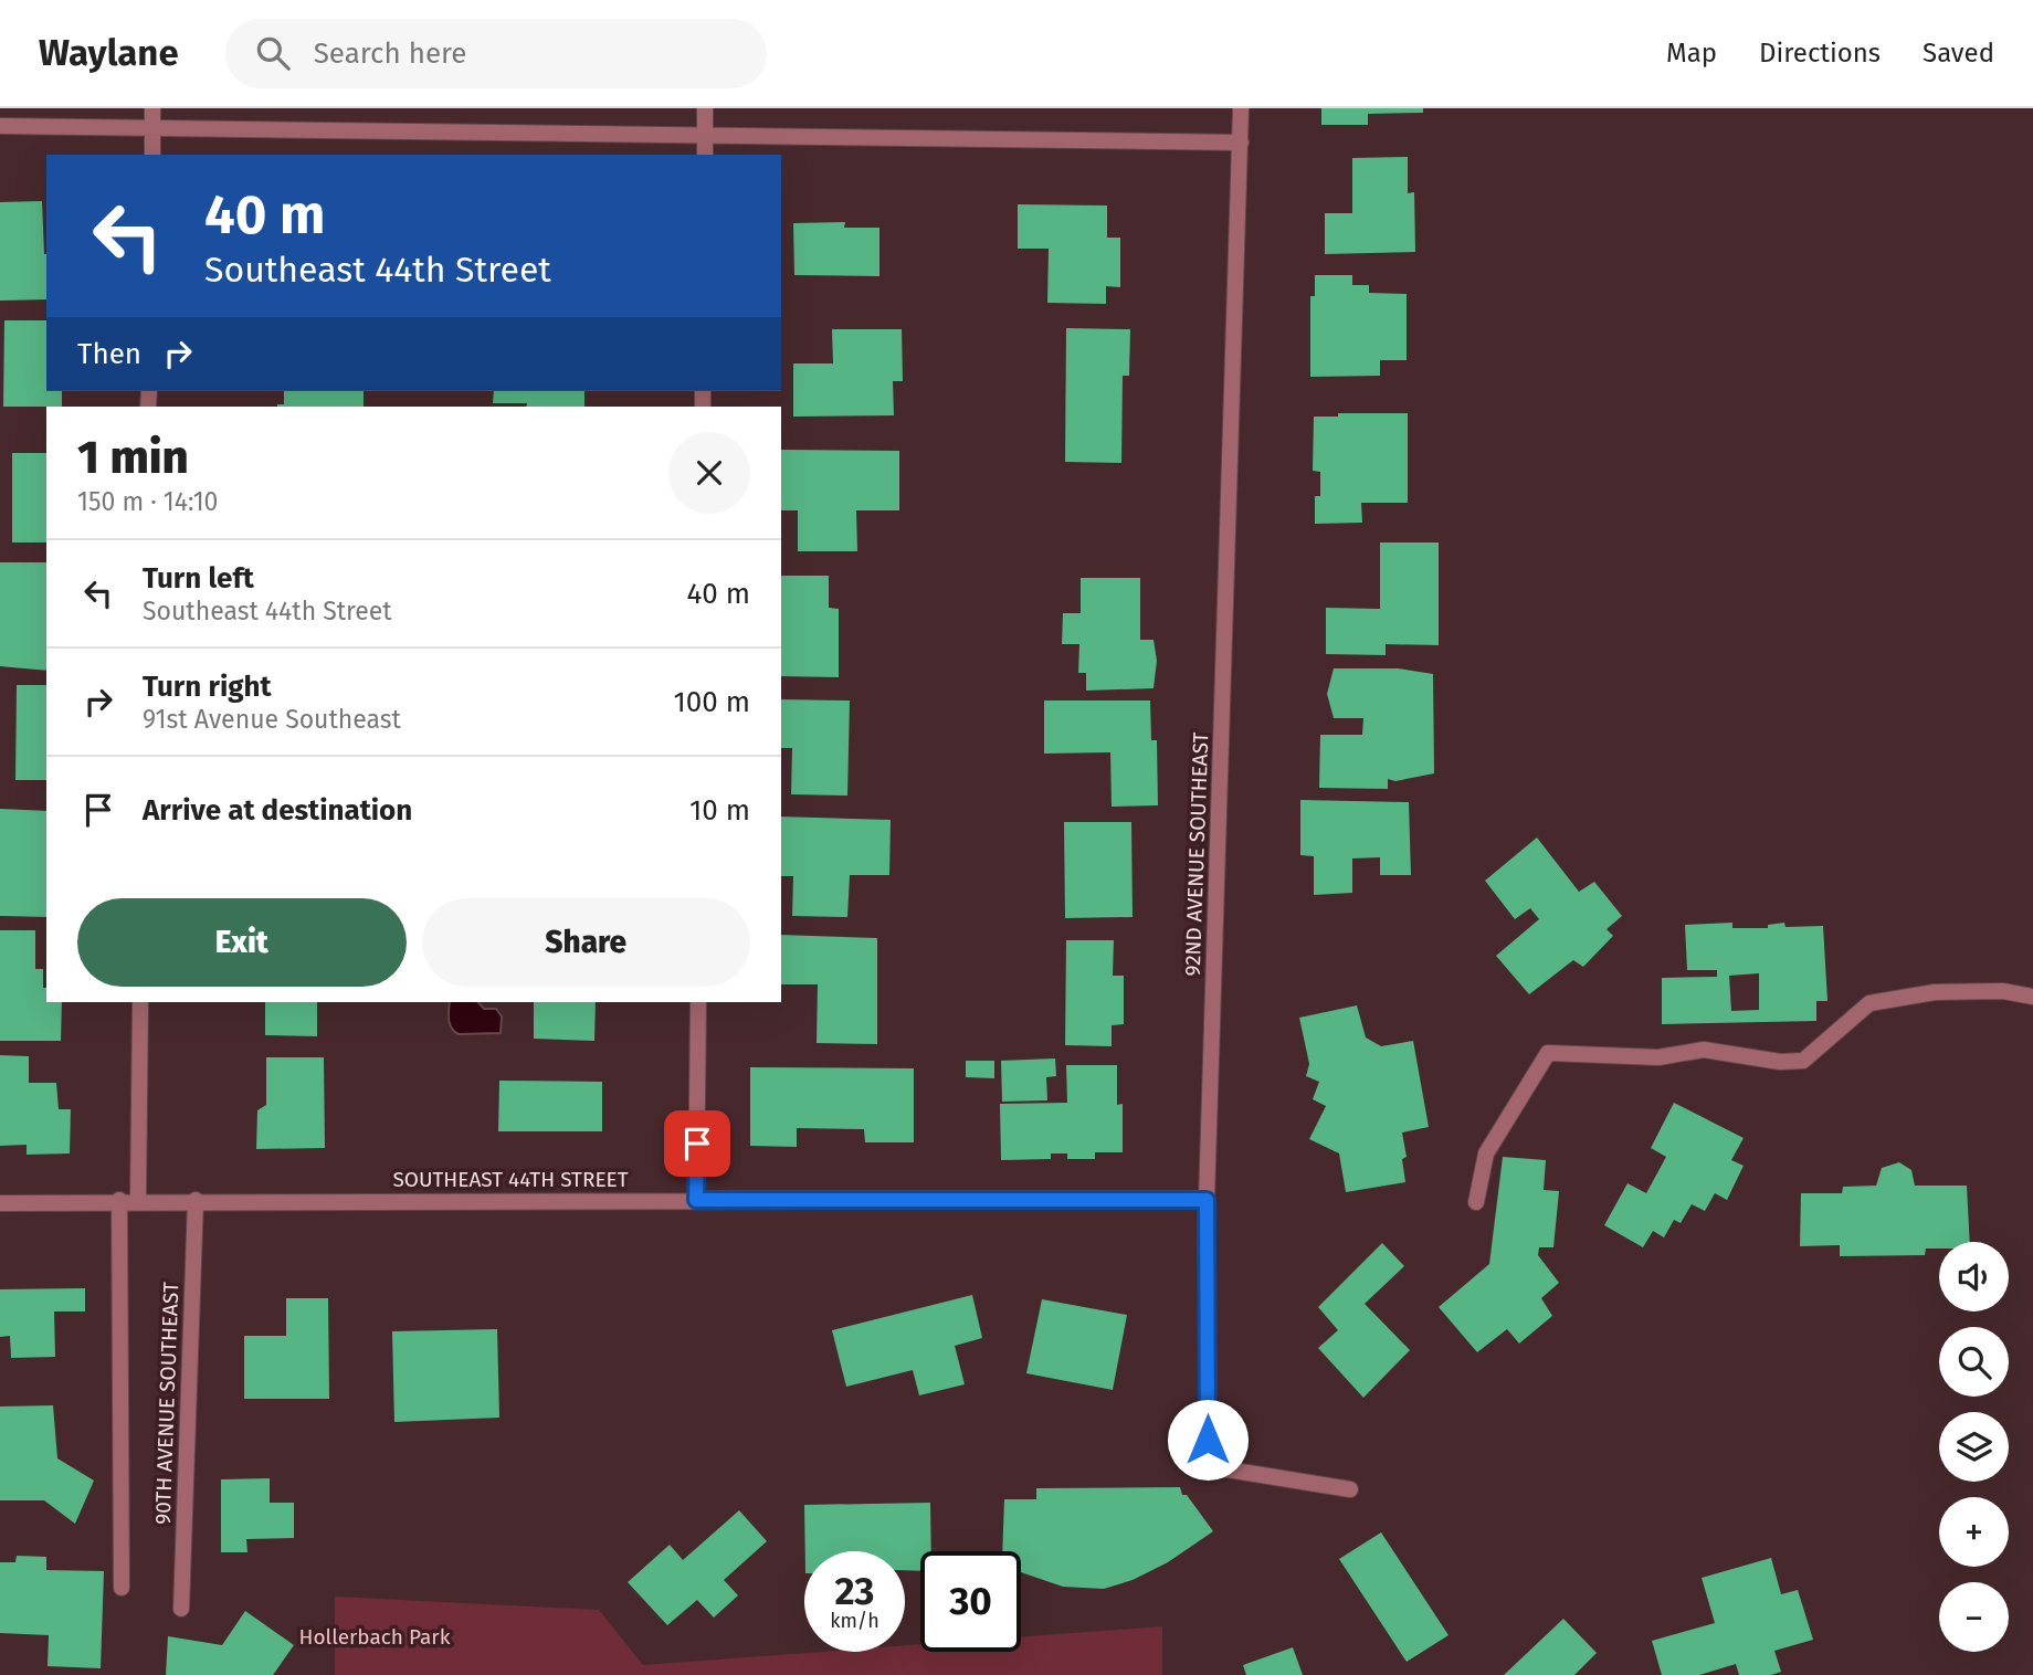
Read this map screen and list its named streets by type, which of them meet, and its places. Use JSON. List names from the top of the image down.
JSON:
{
  "streets": {
    "street": ["92ND AVENUE SOUTHEAST", "SOUTHEAST 44TH STREET", "90TH AVENUE SOUTHEAST"]
  },
  "crossings": [
    ["92ND AVENUE SOUTHEAST", "SOUTHEAST 44TH STREET"],
    ["SOUTHEAST 44TH STREET", "90TH AVENUE SOUTHEAST"]
  ],
  "parks": ["Hollerbach Park"],
  "page": {
    "header": "Waylane",
    "search": "Search here",
    "nav": ["Map", "Directions", "Saved"],
    "turn": ["40 m", "Southeast 44th Street"],
    "then": "Then",
    "heading": ["1 min", "150 m · 14:10"],
    "list": [
      {
        "name": "Turn left",
        "note": "Southeast 44th Street",
        "value": "40 m"
      },
      {
        "name": "Turn right",
        "note": "91st Avenue Southeast",
        "value": "100 m"
      },
      {
        "name": "Arrive at destination",
        "value": "10 m"
      }
    ],
    "buttons": ["Exit", "Share"],
    "map_buttons": ["+", "−"],
    "speed": "23 km/h",
    "limit": "30"
  }
}
